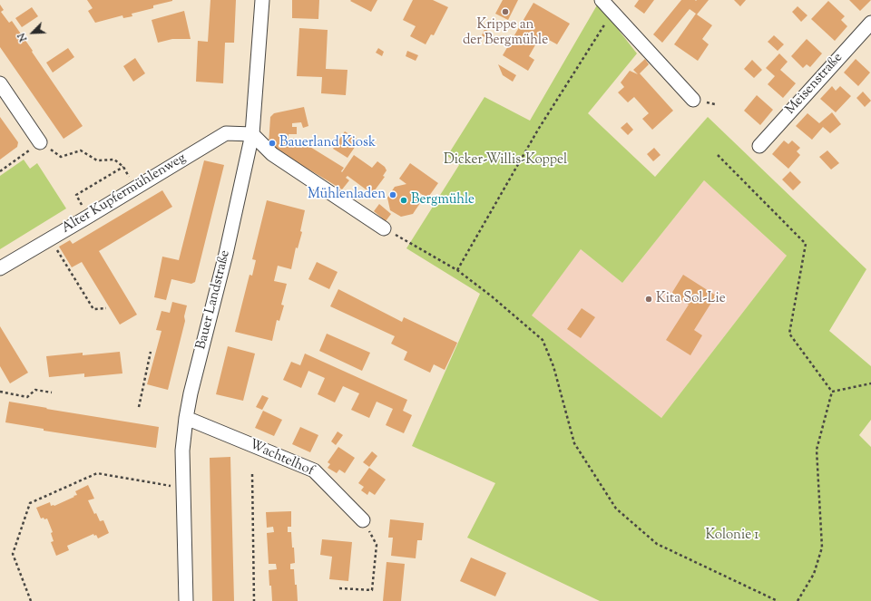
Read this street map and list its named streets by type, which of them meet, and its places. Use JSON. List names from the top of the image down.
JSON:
{
  "streets": {
    "street": [
      "Meisenstraße",
      "Alter Kupfermühlenweg",
      "Bauer Landstraße",
      "Wachtelhof"
    ]
  },
  "crossings": [
    ["Alter Kupfermühlenweg", "Bauer Landstraße"],
    ["Bauer Landstraße", "Wachtelhof"]
  ],
  "parks": ["Dicker-Willis-Koppel", "Kolonie 1"],
  "places": [
    "Krippe an der Bergmühle",
    "Bauerland Kiosk",
    "Mühlenladen",
    "Bergmühle",
    "Kita Sol-Lie"
  ],
  "north": "bottom left"
}
